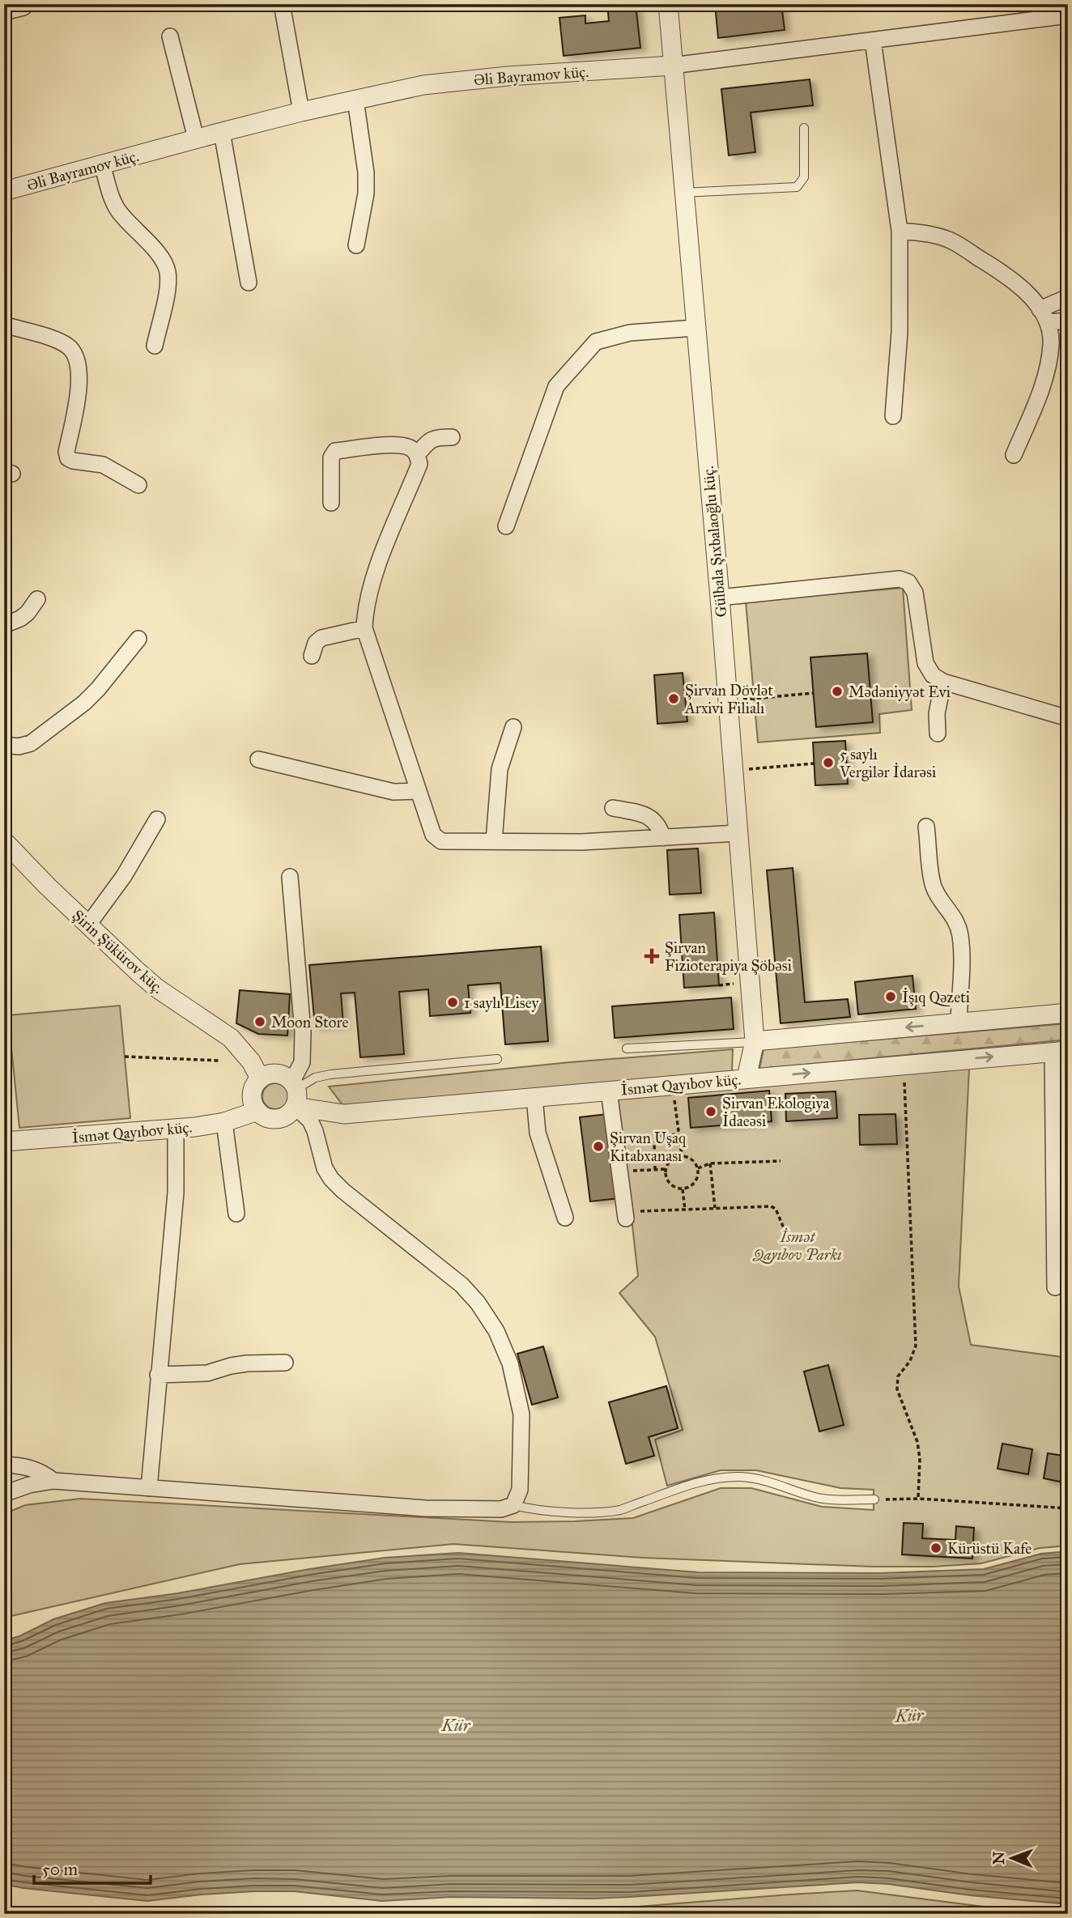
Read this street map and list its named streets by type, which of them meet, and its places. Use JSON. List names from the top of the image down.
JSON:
{
  "streets": {
    "street": [
      "Əli Bayramov küç.",
      "Gülbala Şıxbalaoğlu küç.",
      "Şirin Şükürov küç.",
      "İsmət Qayıbov küç."
    ]
  },
  "crossings": [
    ["Əli Bayramov küç.", "Gülbala Şıxbalaoğlu küç."],
    ["Gülbala Şıxbalaoğlu küç.", "İsmət Qayıbov küç."],
    ["Şirin Şükürov küç.", "İsmət Qayıbov küç."]
  ],
  "water": ["Kür"],
  "parks": ["İsmət Qayıbov Parkı"],
  "places": {
    "other": [
      "Mədəniyyət Evi",
      "Şirvan Dövlət Arxivi Filialı",
      "5 saylı Vergilər İdarəsi",
      "İşıq Qəzeti",
      "1 saylı Lisey",
      "Moon Store",
      "Şirvan Ekologiya İdaeəsi",
      "Şirvan Uşaq Kitabxanası",
      "Kürüstü Kafe"
    ],
    "health": ["Şirvan Fizioterapiya Şöbəsi"]
  },
  "scale_bar": "50 m",
  "north": "left"
}
